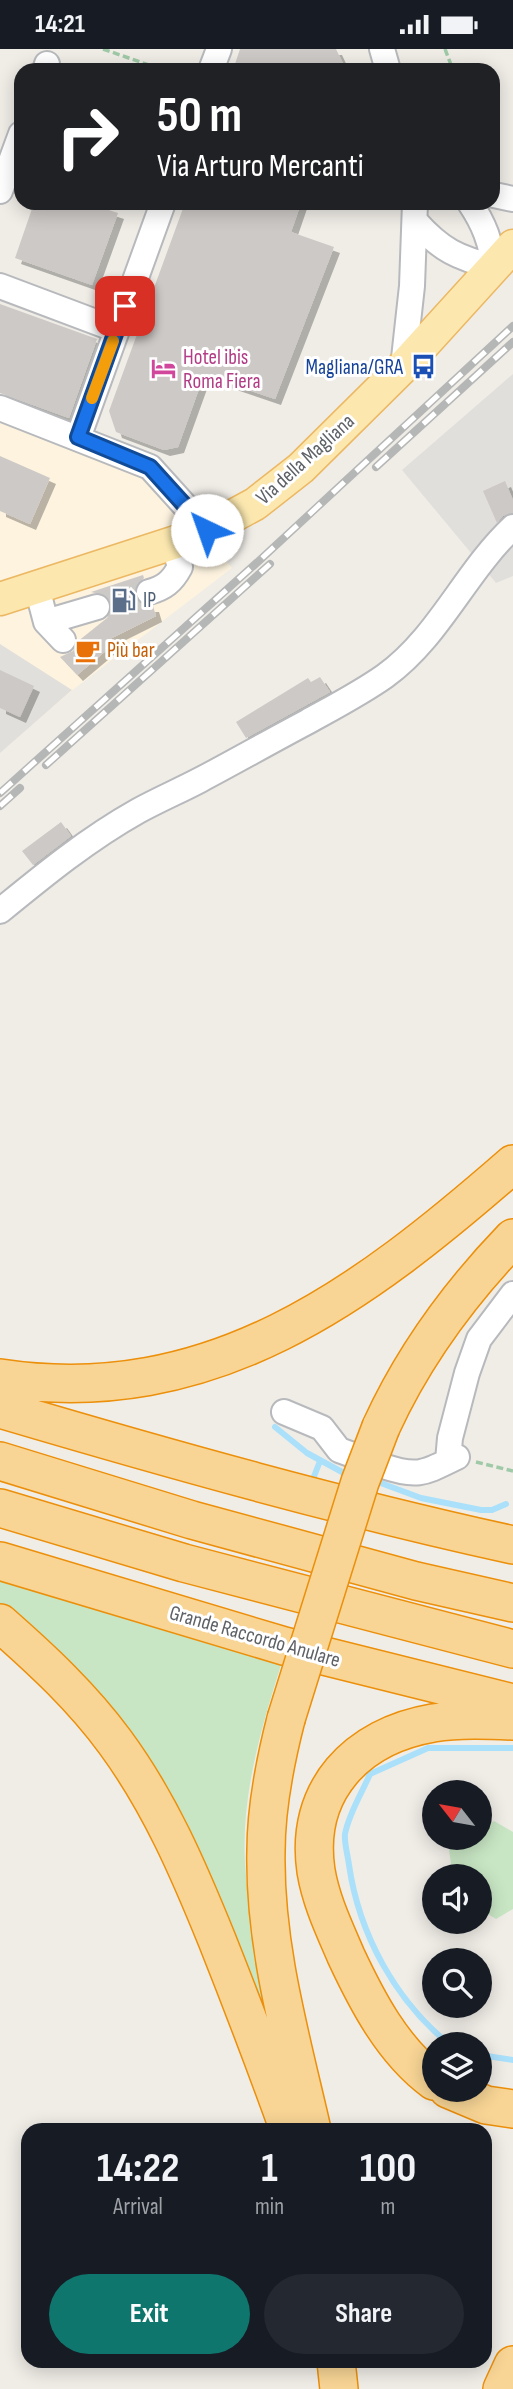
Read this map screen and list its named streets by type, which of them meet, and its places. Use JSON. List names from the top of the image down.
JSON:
{
  "streets": {
    "highway": ["Grande Raccordo Anulare"],
    "main road": ["Via della Magliana"]
  },
  "places": {
    "bus stop": ["Magliana/GRA"],
    "hotel": ["Hotel ibis Roma Fiera"],
    "fuel station": ["IP"],
    "cafe": ["Più bar"]
  },
  "north": "top left",
  "page": {
    "status": "14:21",
    "turn": ["50 m", "Via Arturo Mercanti"],
    "eta": [
      "14:22",
      "Arrival",
      "1",
      "min",
      "100",
      "m"
    ],
    "buttons": ["Exit", "Share"]
  }
}
